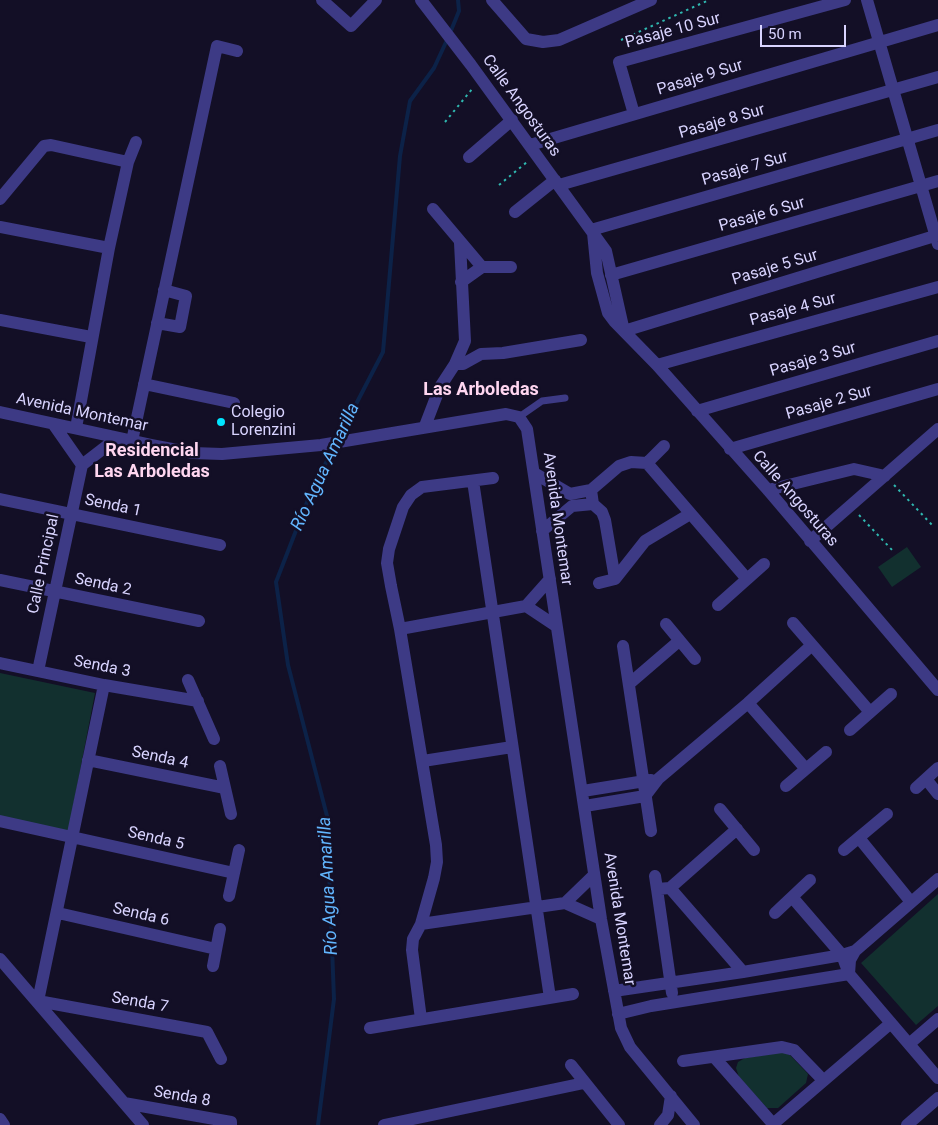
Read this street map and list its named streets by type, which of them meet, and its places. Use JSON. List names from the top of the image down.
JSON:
{
  "streets": {
    "street": [
      "Pasaje 10 Sur",
      "Pasaje 9 Sur",
      "Calle Angosturas",
      "Pasaje 8 Sur",
      "Pasaje 7 Sur",
      "Pasaje 6 Sur",
      "Pasaje 5 Sur",
      "Pasaje 4 Sur",
      "Pasaje 3 Sur",
      "Pasaje 2 Sur",
      "Avenida Montemar",
      "Senda 1",
      "Calle Principal",
      "Senda 2",
      "Senda 3",
      "Senda 4",
      "Senda 5",
      "Senda 6",
      "Senda 7",
      "Senda 8"
    ]
  },
  "crossings": [
    ["Pasaje 10 Sur", "Pasaje 9 Sur"],
    ["Pasaje 9 Sur", "Calle Angosturas"],
    ["Calle Angosturas", "Pasaje 8 Sur"],
    ["Calle Angosturas", "Pasaje 7 Sur"],
    ["Calle Angosturas", "Pasaje 6 Sur"],
    ["Calle Angosturas", "Pasaje 5 Sur"],
    ["Calle Angosturas", "Pasaje 4 Sur"],
    ["Calle Angosturas", "Pasaje 3 Sur"],
    ["Calle Angosturas", "Pasaje 2 Sur"],
    ["Senda 1", "Calle Principal"],
    ["Calle Principal", "Senda 2"],
    ["Calle Principal", "Senda 3"]
  ],
  "districts": ["Las Arboledas", "Residencial Las Arboledas"],
  "water": ["Río Agua Amarilla"],
  "places": ["Colegio Lorenzini"],
  "scale_bar": "50 m"
}
